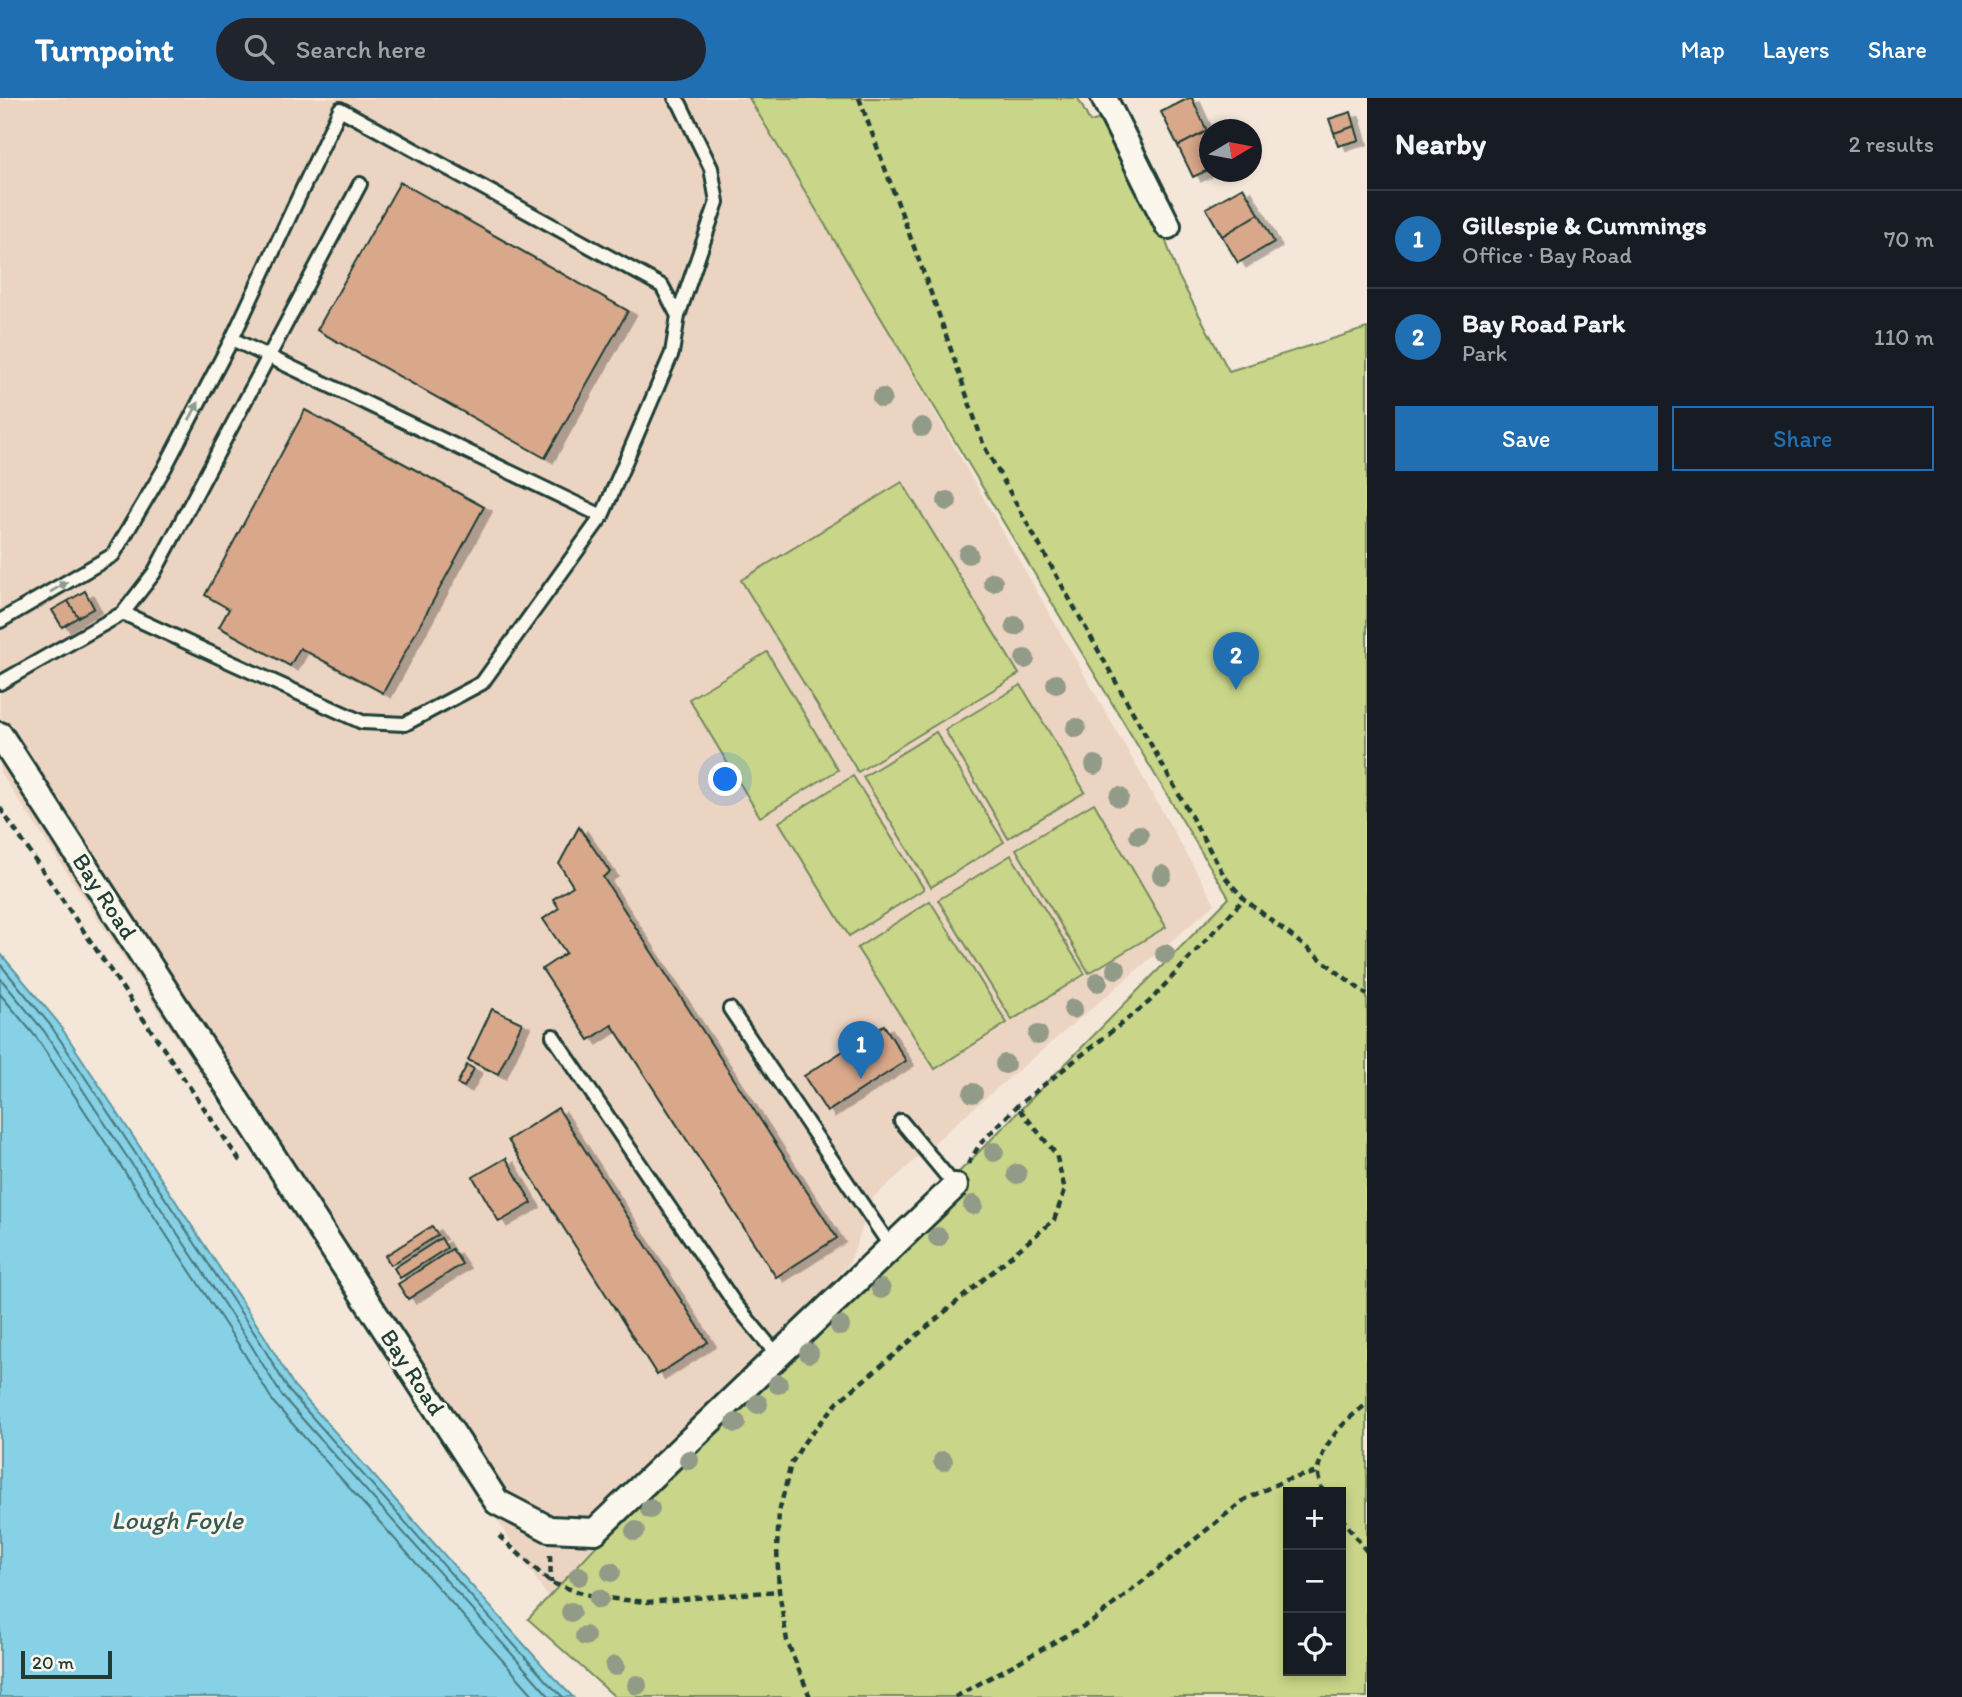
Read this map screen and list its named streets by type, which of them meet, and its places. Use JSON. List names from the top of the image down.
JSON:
{
  "streets": {
    "street": ["Bay Road"]
  },
  "water": ["Lough Foyle"],
  "scale_bar": "20 m",
  "north": "right",
  "page": {
    "header": "Turnpoint",
    "search": "Search here",
    "nav": ["Map", "Layers", "Share"],
    "heading": ["Nearby", "2 results"],
    "list": [
      {
        "mark": "1",
        "name": "Gillespie & Cummings",
        "note": "Office · Bay Road",
        "value": "70 m"
      },
      {
        "mark": "2",
        "name": "Bay Road Park",
        "note": "Park",
        "value": "110 m"
      }
    ],
    "buttons": ["Save", "Share"],
    "pins": ["2", "1"],
    "map_buttons": ["+", "−"],
    "scale": "20 m"
  }
}
